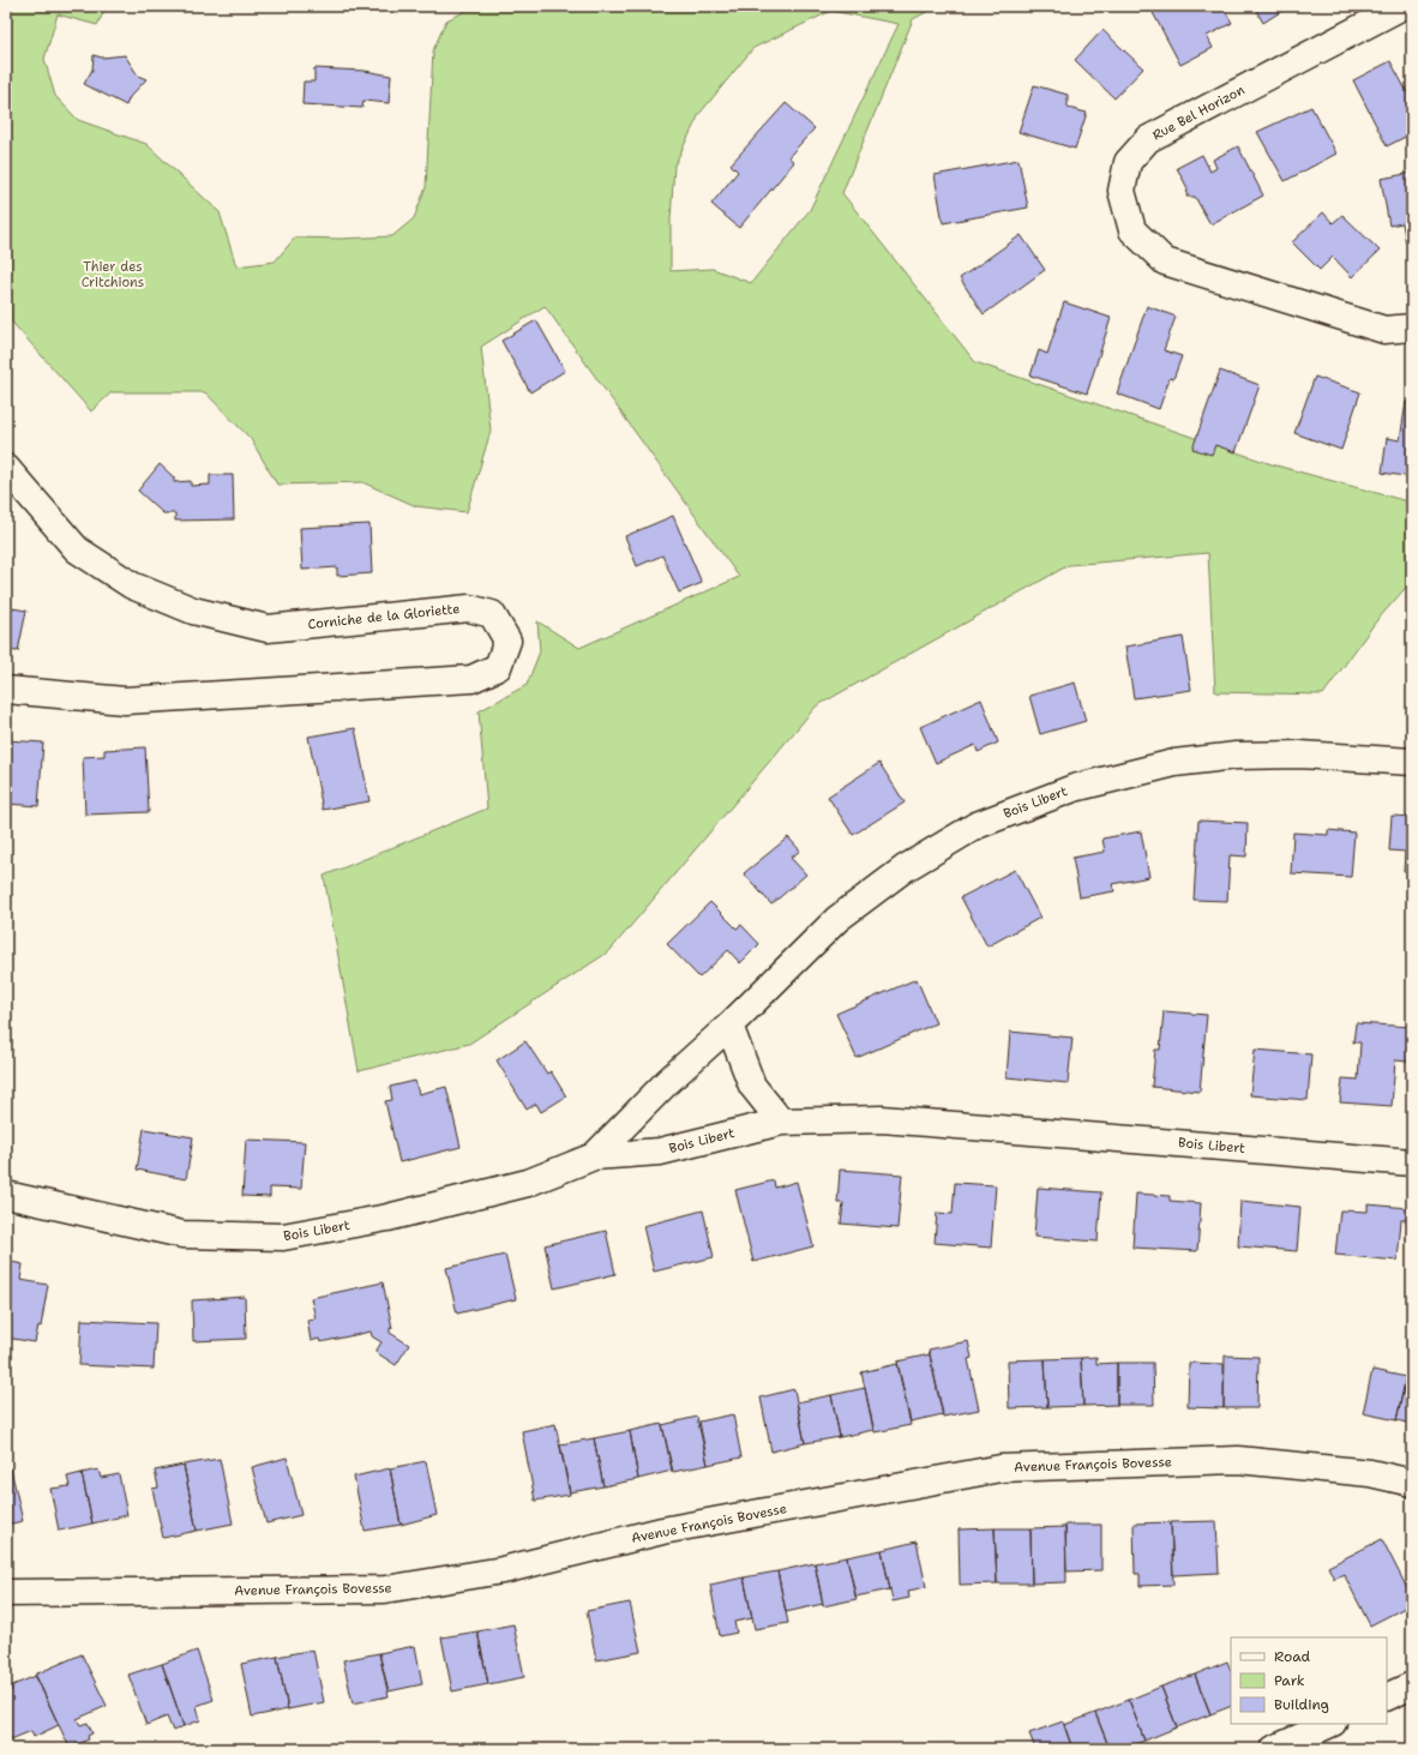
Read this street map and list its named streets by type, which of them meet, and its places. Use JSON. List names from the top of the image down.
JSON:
{
  "streets": {
    "street": [
      "Rue Bel Horizon",
      "Corniche de la Gloriette",
      "Bois Libert",
      "Avenue François Bovesse"
    ]
  },
  "parks": ["Thier des Critchions"],
  "legend": ["Road", "Park", "Building"]
}
